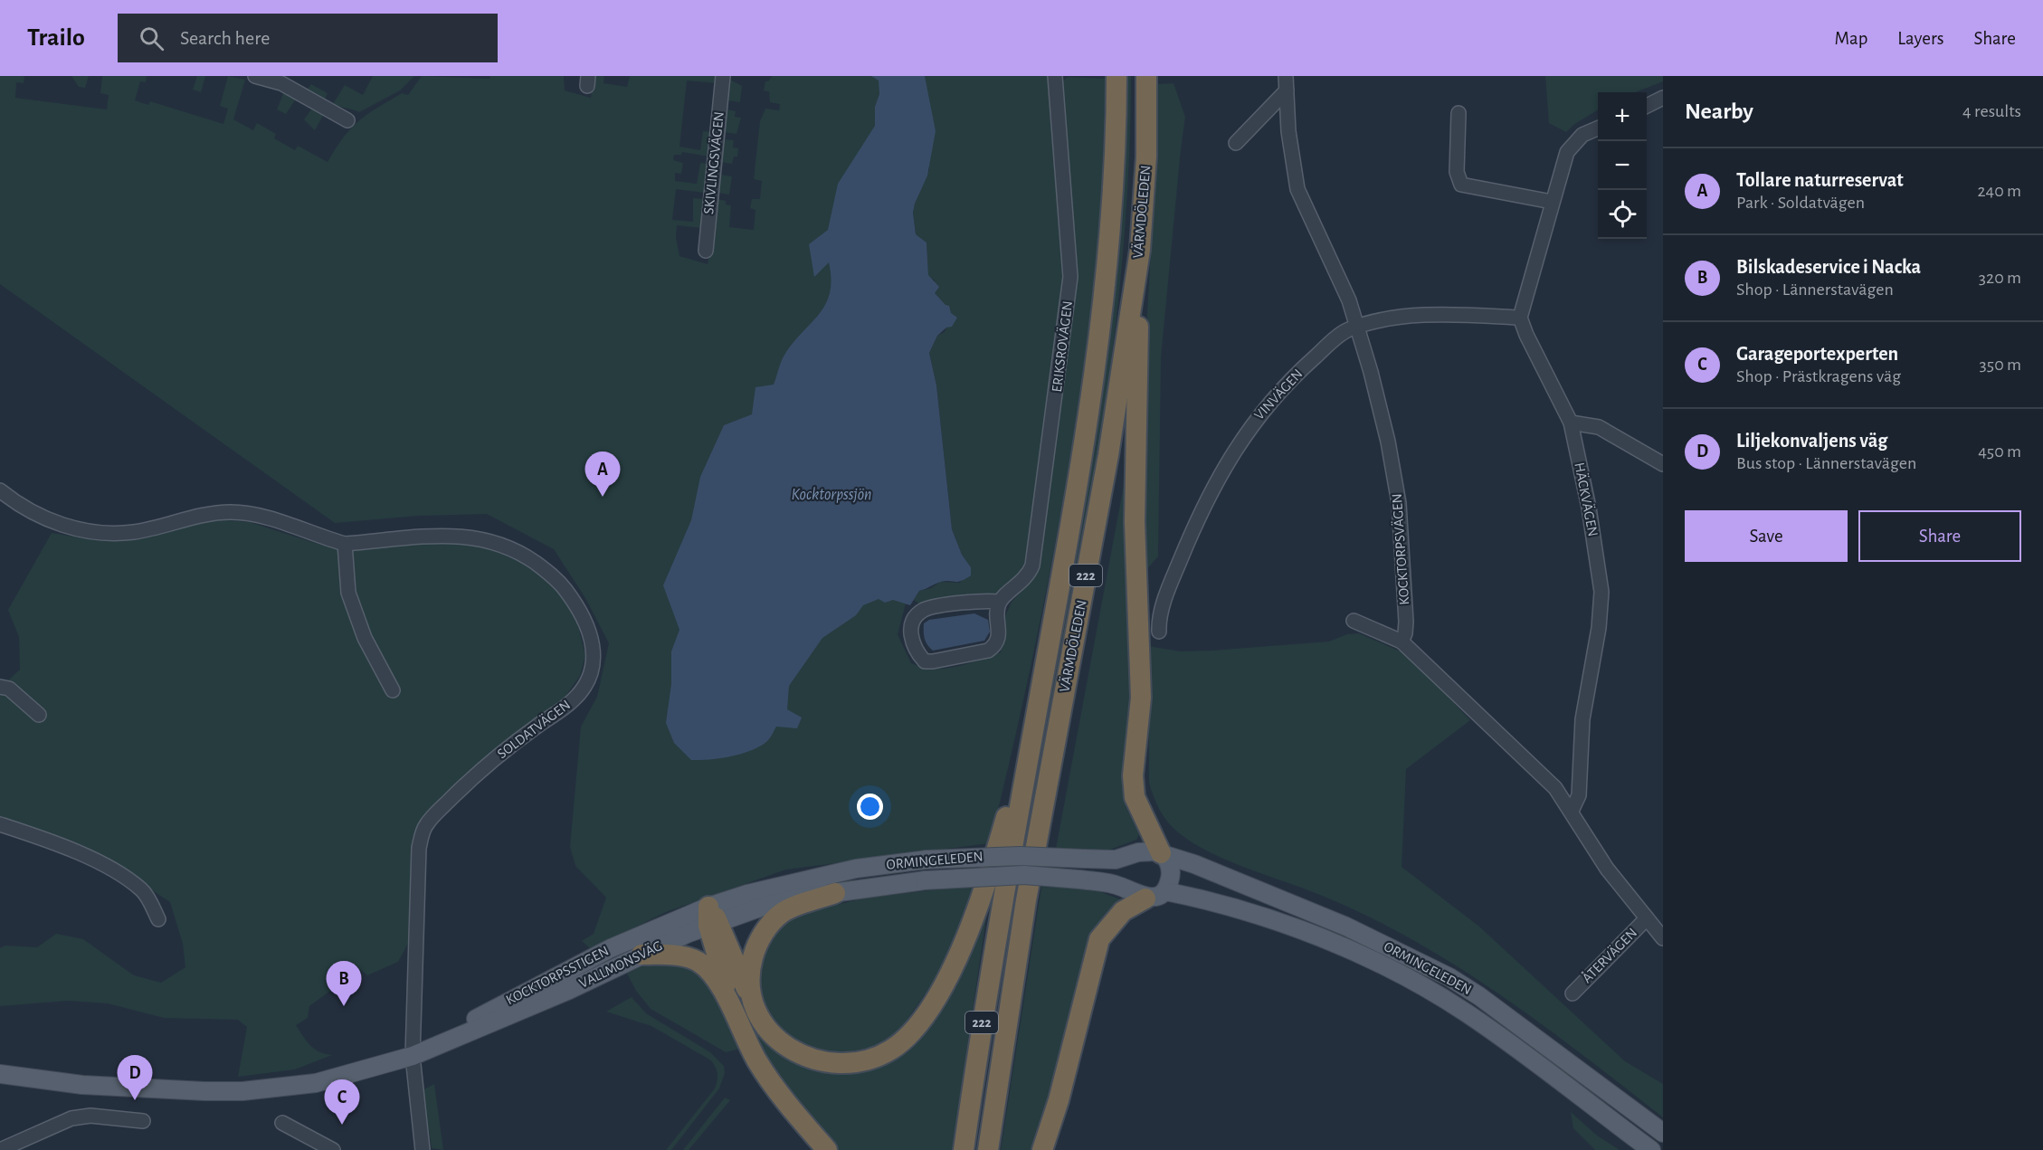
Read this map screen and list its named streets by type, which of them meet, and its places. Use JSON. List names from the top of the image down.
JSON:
{
  "streets": {
    "highway": ["VÄRMDÖLEDEN", "222"],
    "main road": ["ORMINGELEDEN", "VALLMONSVÄG", "KOCKTORPSSTIGEN"],
    "street": [
      "SKIVLINGSVÄGEN",
      "ERIKSROVÄGEN",
      "VINVÄGEN",
      "HÄCKVÄGEN",
      "KOCKTORPSVÄGEN",
      "SOLDATVÄGEN",
      "ÅTERVÄGEN"
    ]
  },
  "crossings": [
    ["VINVÄGEN", "HÄCKVÄGEN"],
    ["VINVÄGEN", "KOCKTORPSVÄGEN"],
    ["SOLDATVÄGEN", "VALLMONSVÄG"],
    ["SOLDATVÄGEN", "KOCKTORPSSTIGEN"],
    ["ORMINGELEDEN", "VALLMONSVÄG"],
    ["ORMINGELEDEN", "KOCKTORPSSTIGEN"],
    ["VALLMONSVÄG", "KOCKTORPSSTIGEN"]
  ],
  "water": ["Kocktorpssjön"],
  "page": {
    "header": "Trailo",
    "search": "Search here",
    "nav": ["Map", "Layers", "Share"],
    "heading": ["Nearby", "4 results"],
    "map_buttons": ["+", "−"],
    "list": [
      {
        "mark": "A",
        "name": "Tollare naturreservat",
        "note": "Park · Soldatvägen",
        "value": "240 m"
      },
      {
        "mark": "B",
        "name": "Bilskadeservice i Nacka",
        "note": "Shop · Lännerstavägen",
        "value": "320 m"
      },
      {
        "mark": "C",
        "name": "Garageportexperten",
        "note": "Shop · Prästkragens väg",
        "value": "350 m"
      },
      {
        "mark": "D",
        "name": "Liljekonvaljens väg",
        "note": "Bus stop · Lännerstavägen",
        "value": "450 m"
      }
    ],
    "pins": [
      "A",
      "B",
      "D",
      "C"
    ],
    "buttons": ["Save", "Share"]
  }
}
